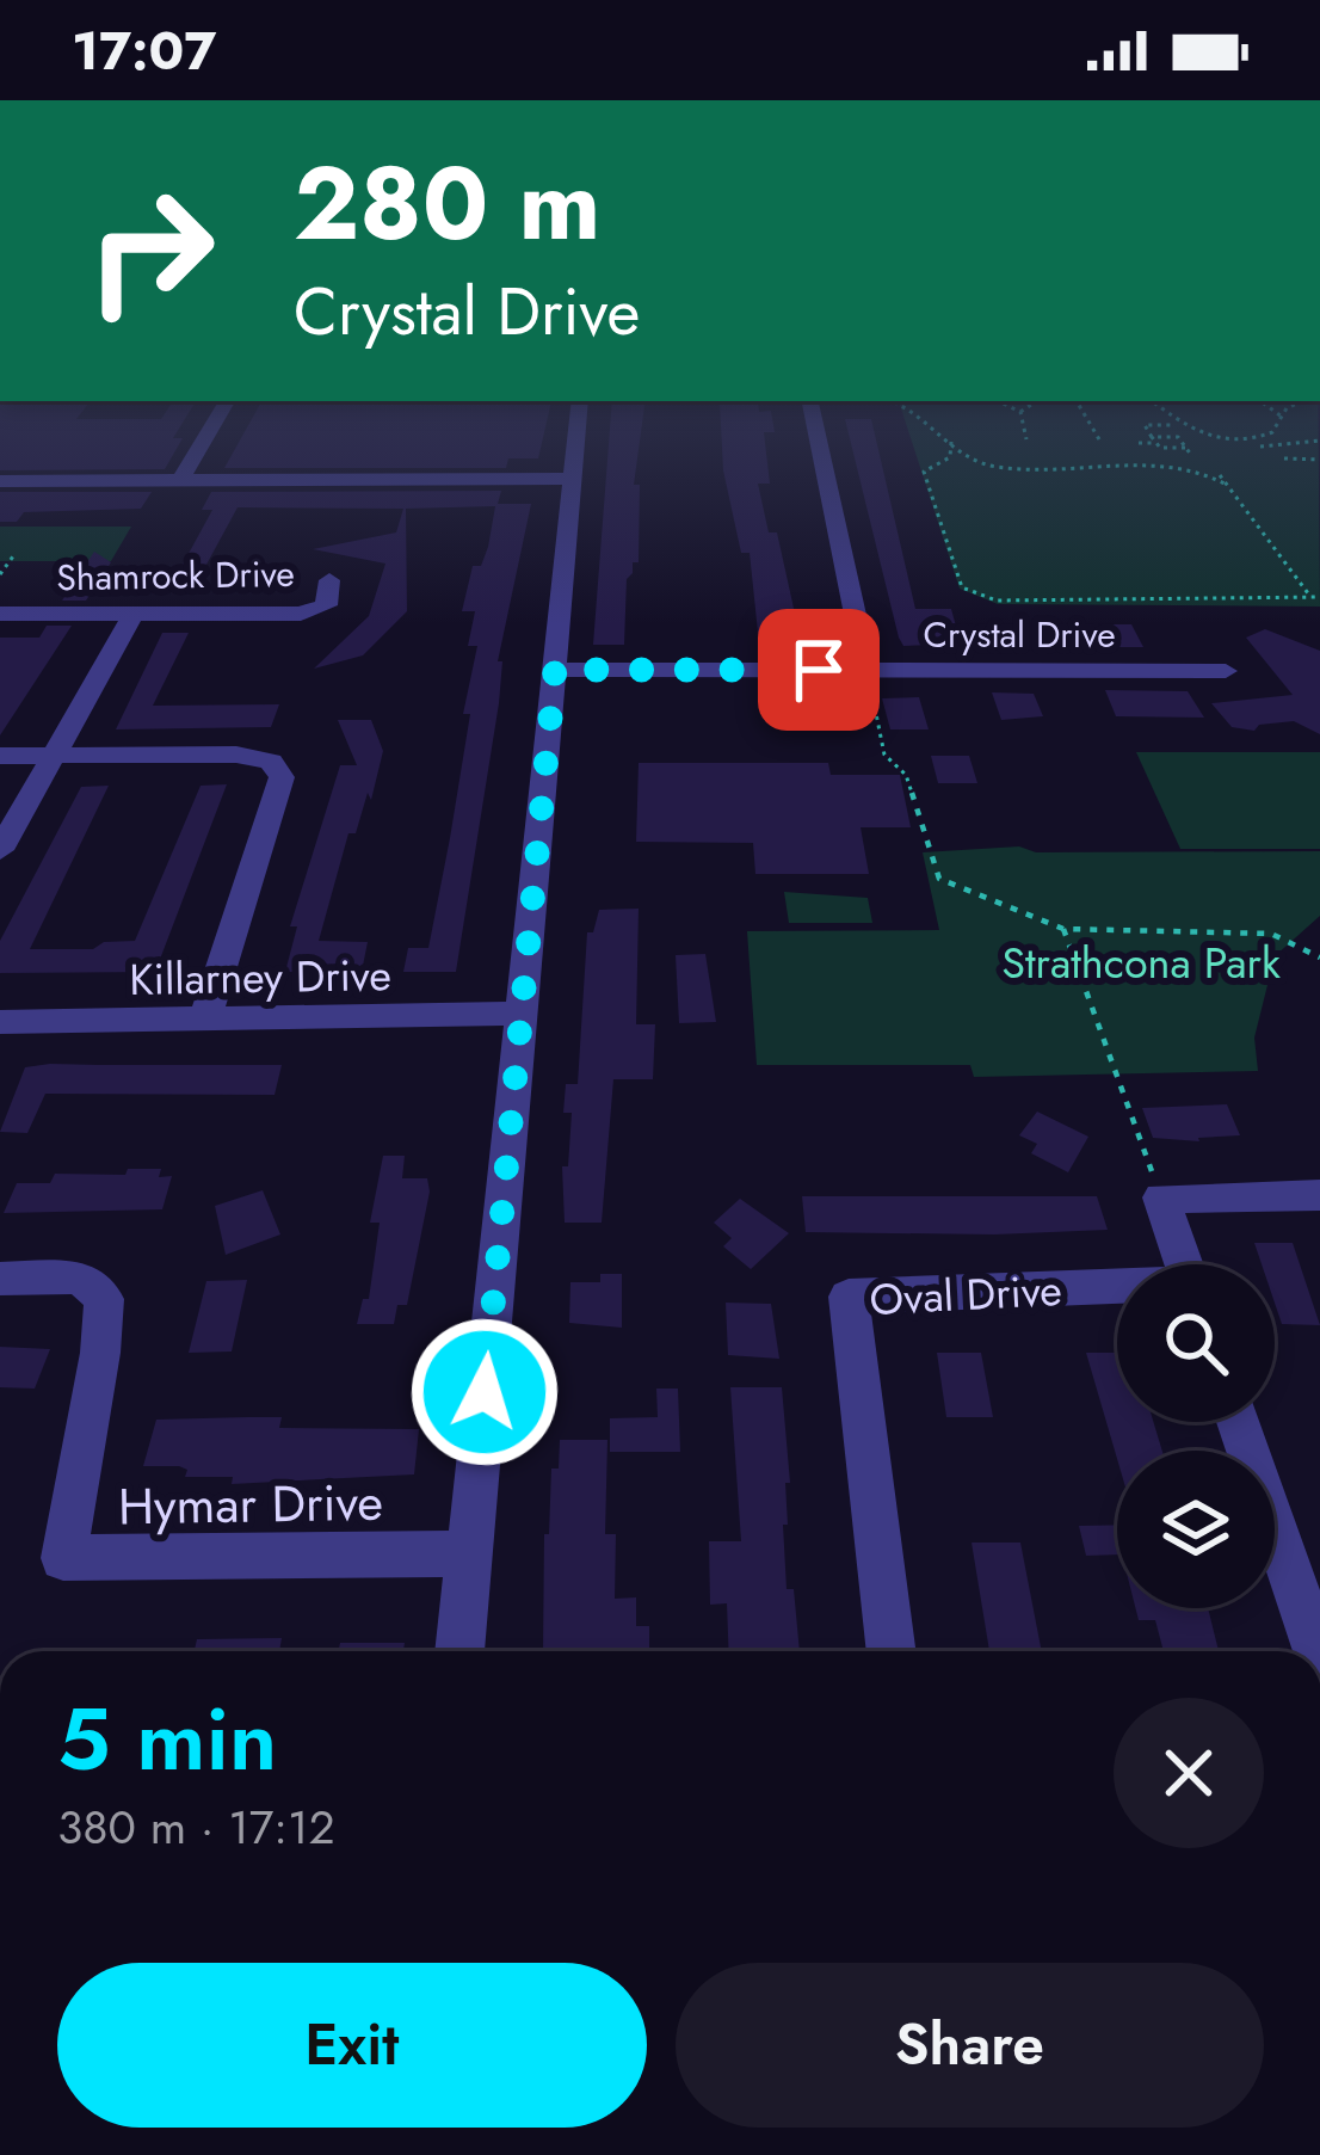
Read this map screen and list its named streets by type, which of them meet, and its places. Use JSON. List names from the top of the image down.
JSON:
{
  "streets": {
    "street": [
      "Shamrock Drive",
      "Crystal Drive",
      "Killarney Drive",
      "Oval Drive",
      "Hymar Drive"
    ]
  },
  "parks": ["Strathcona Park"],
  "page": {
    "status": "17:07",
    "turn": ["280 m", "Crystal Drive"],
    "heading": ["5 min", "380 m · 17:12"],
    "buttons": ["Exit", "Share"]
  }
}
